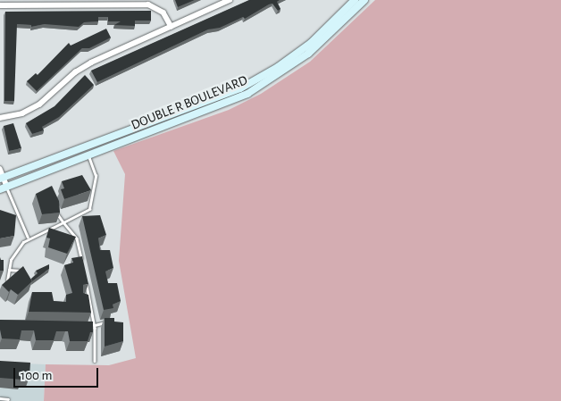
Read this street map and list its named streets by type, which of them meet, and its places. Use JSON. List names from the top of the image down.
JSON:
{
  "streets": {
    "main road": ["DOUBLE R BOULEVARD"]
  },
  "scale_bar": "100 m"
}
